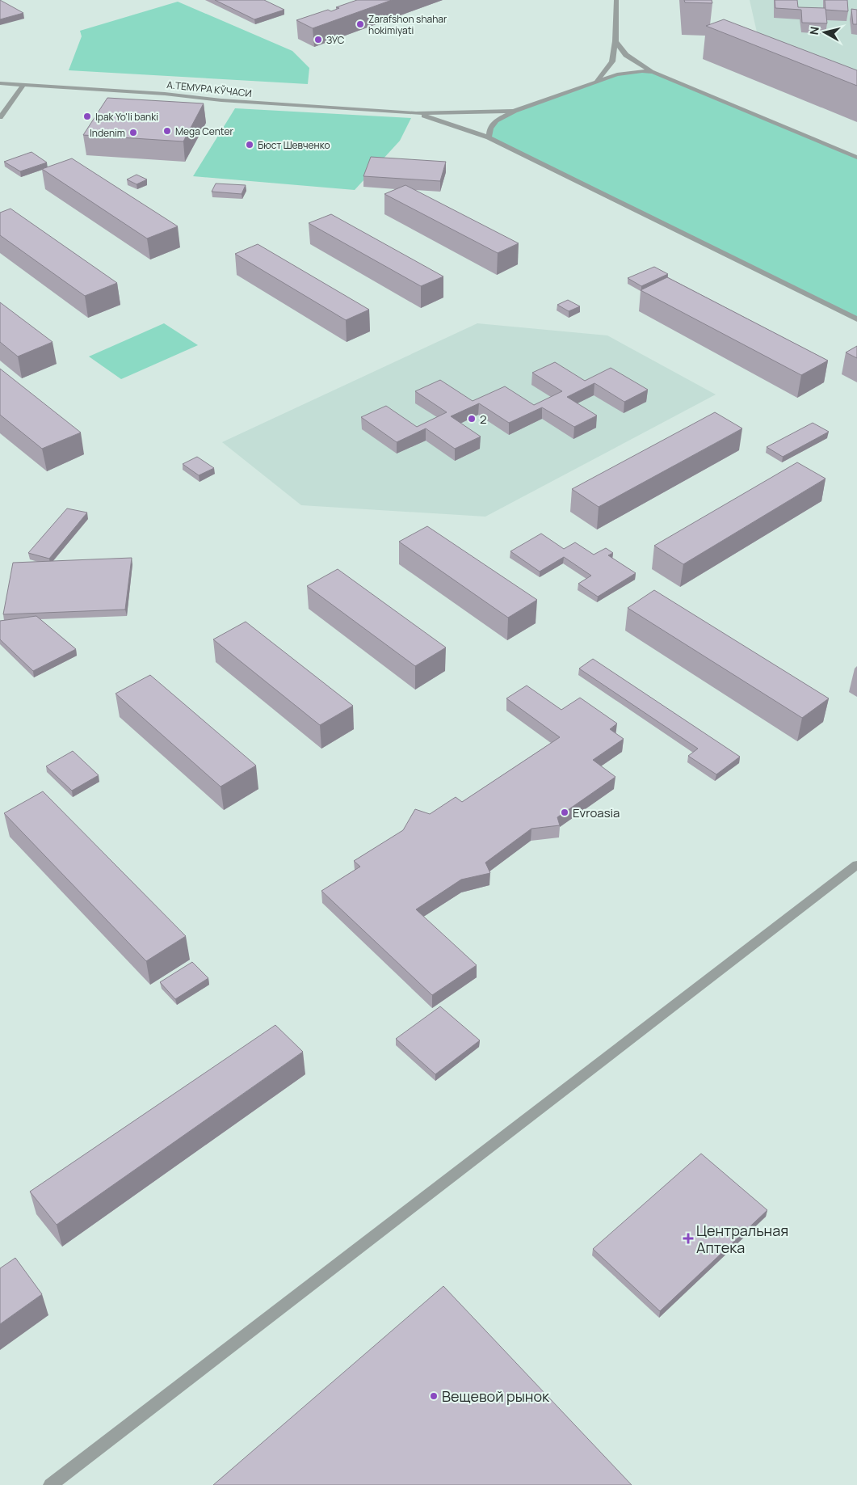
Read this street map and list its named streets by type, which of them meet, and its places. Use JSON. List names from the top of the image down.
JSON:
{
  "streets": {
    "street": ["А.ТЕМУРА КЎЧАСИ"]
  },
  "places": {
    "other": [
      "Zarafshon shahar hokimiyati",
      "ЗУС",
      "Ipak Yo'li banki",
      "Mega Center",
      "Indenim",
      "Бюст Шевченко",
      "2",
      "Evroasia",
      "Вещевой рынок"
    ],
    "health": ["Центральная Аптека"]
  },
  "north": "left"
}
